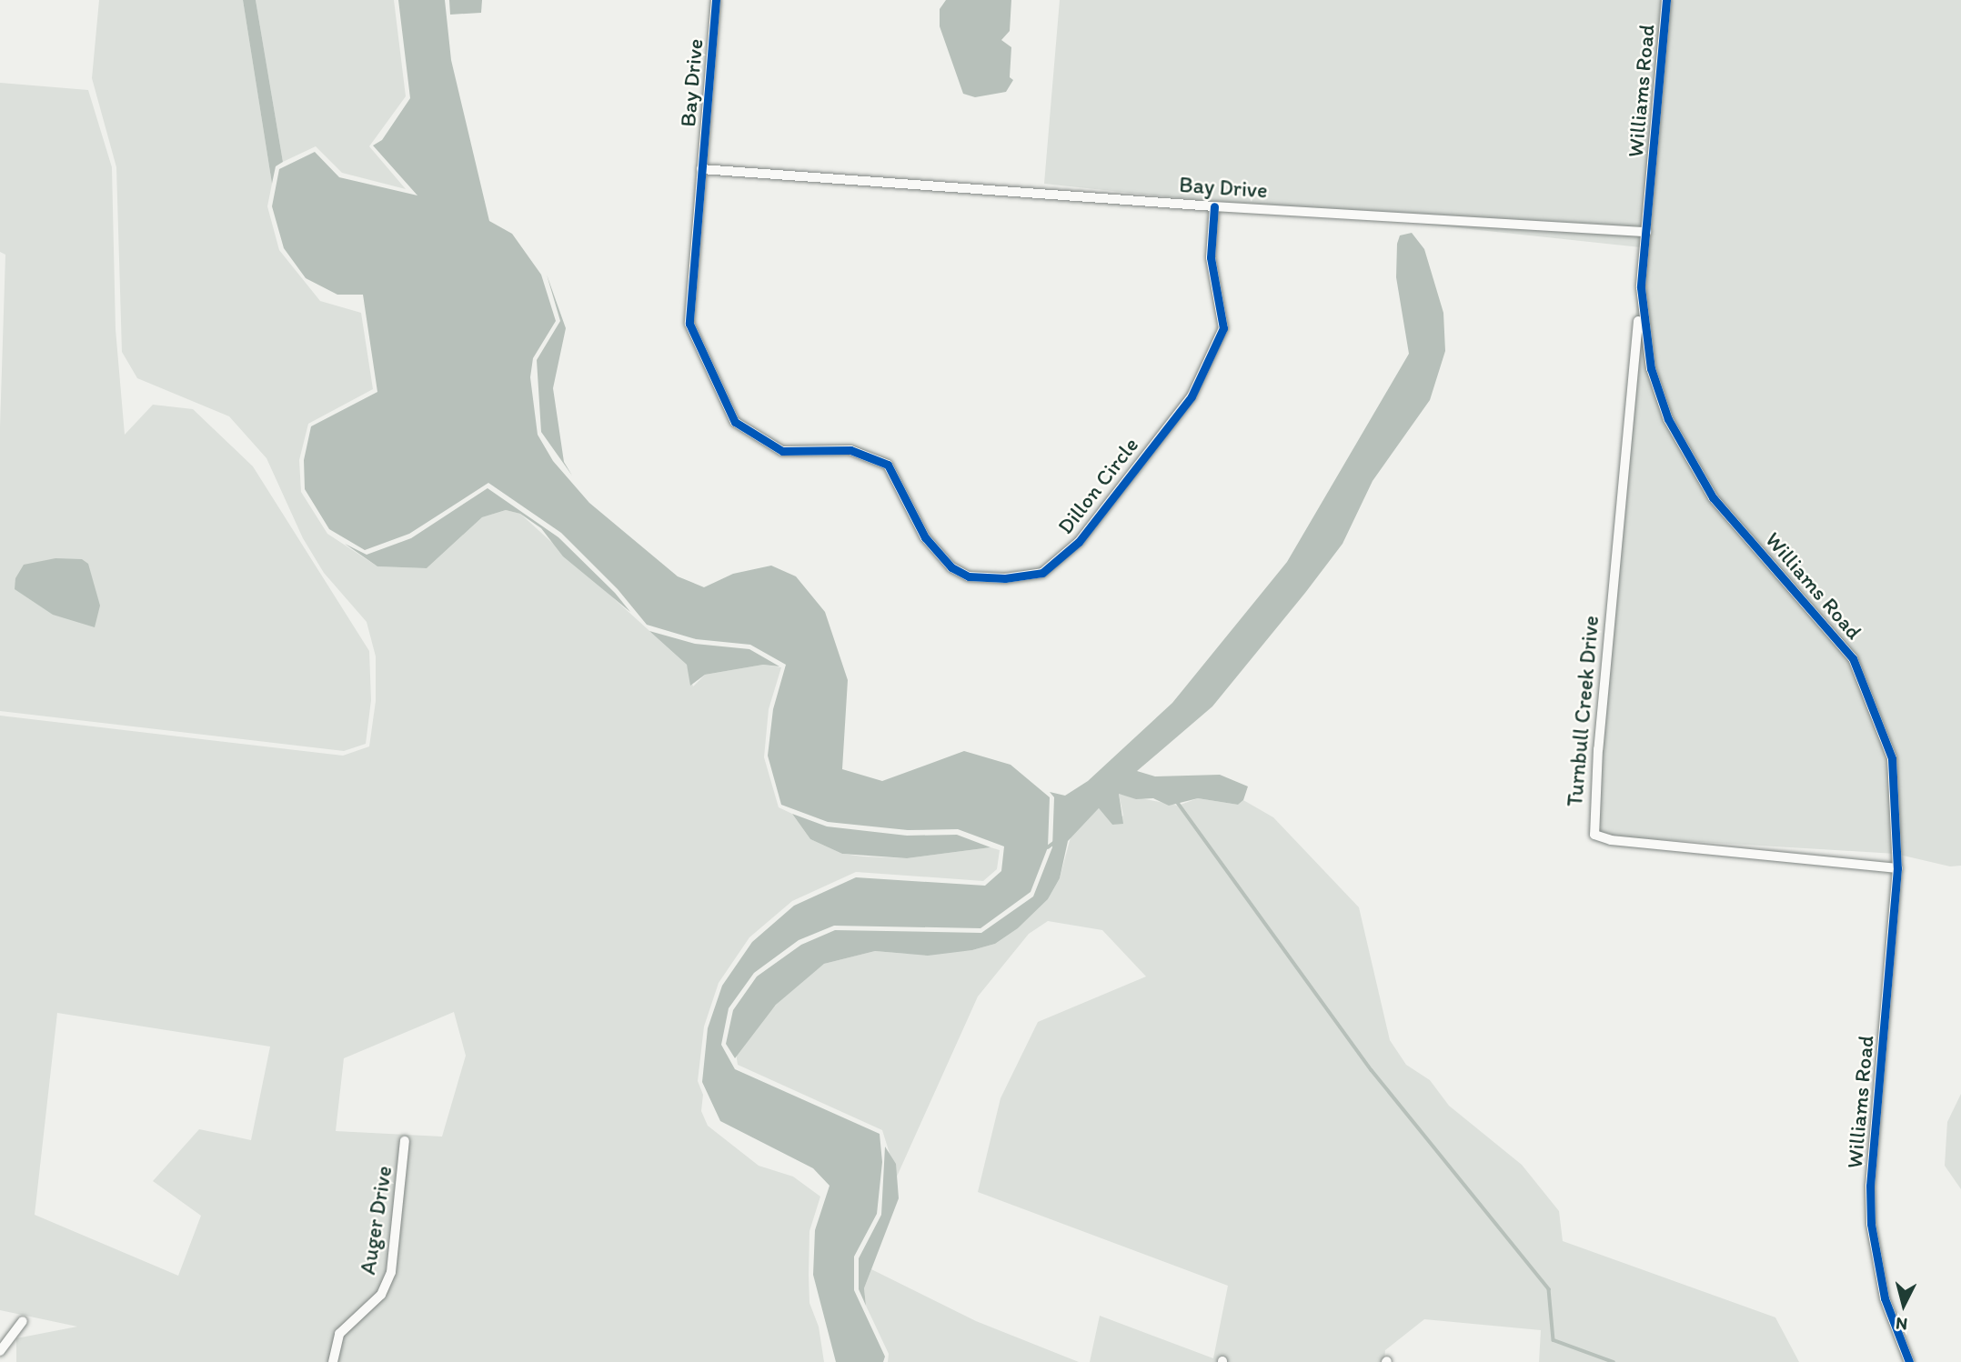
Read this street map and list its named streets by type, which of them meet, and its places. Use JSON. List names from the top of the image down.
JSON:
{
  "streets": {
    "street": [
      "Bay Drive",
      "Williams Road",
      "Dillon Circle",
      "Turnbull Creek Drive",
      "Auger Drive"
    ]
  },
  "crossings": [
    ["Bay Drive", "Williams Road"],
    ["Bay Drive", "Dillon Circle"],
    ["Williams Road", "Turnbull Creek Drive"]
  ],
  "north": "bottom"
}
